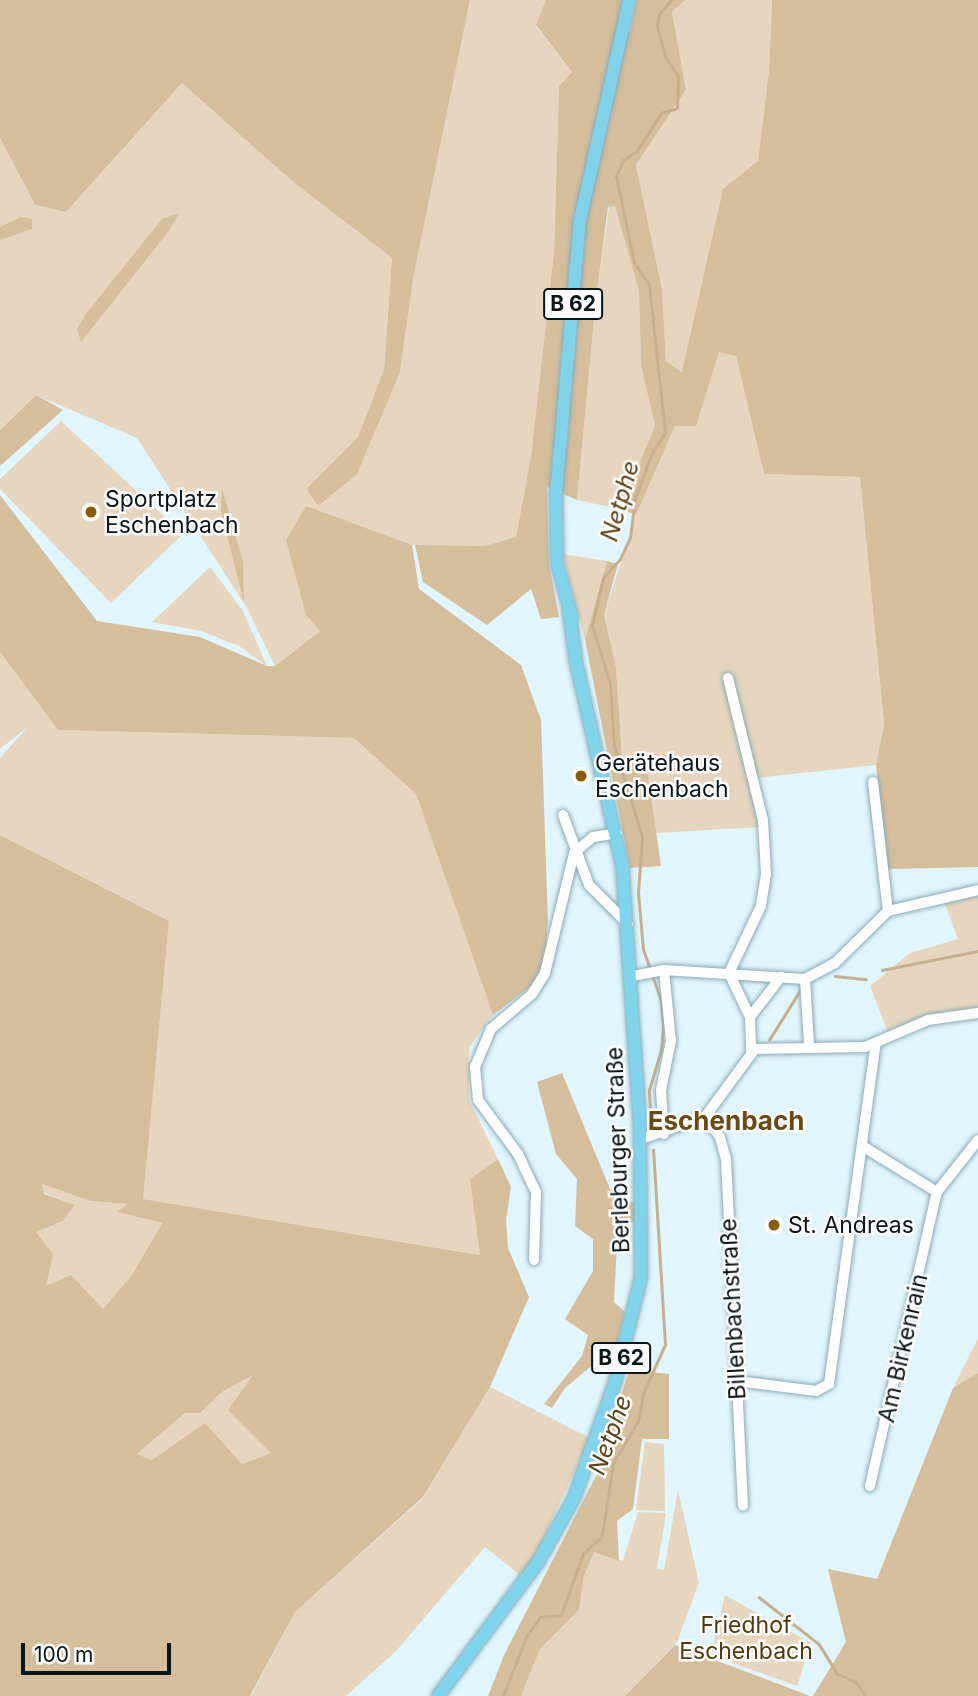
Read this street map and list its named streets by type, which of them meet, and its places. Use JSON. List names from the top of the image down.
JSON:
{
  "streets": {
    "main road": ["B 62", "Berleburger Straße"],
    "street": ["Billenbachstraße", "Am Birkenrain"]
  },
  "districts": ["Eschenbach"],
  "water": ["Netphe"],
  "parks": ["Friedhof Eschenbach"],
  "places": ["Sportplatz Eschenbach", "Gerätehaus Eschenbach", "St. Andreas"],
  "scale_bar": "100 m"
}
